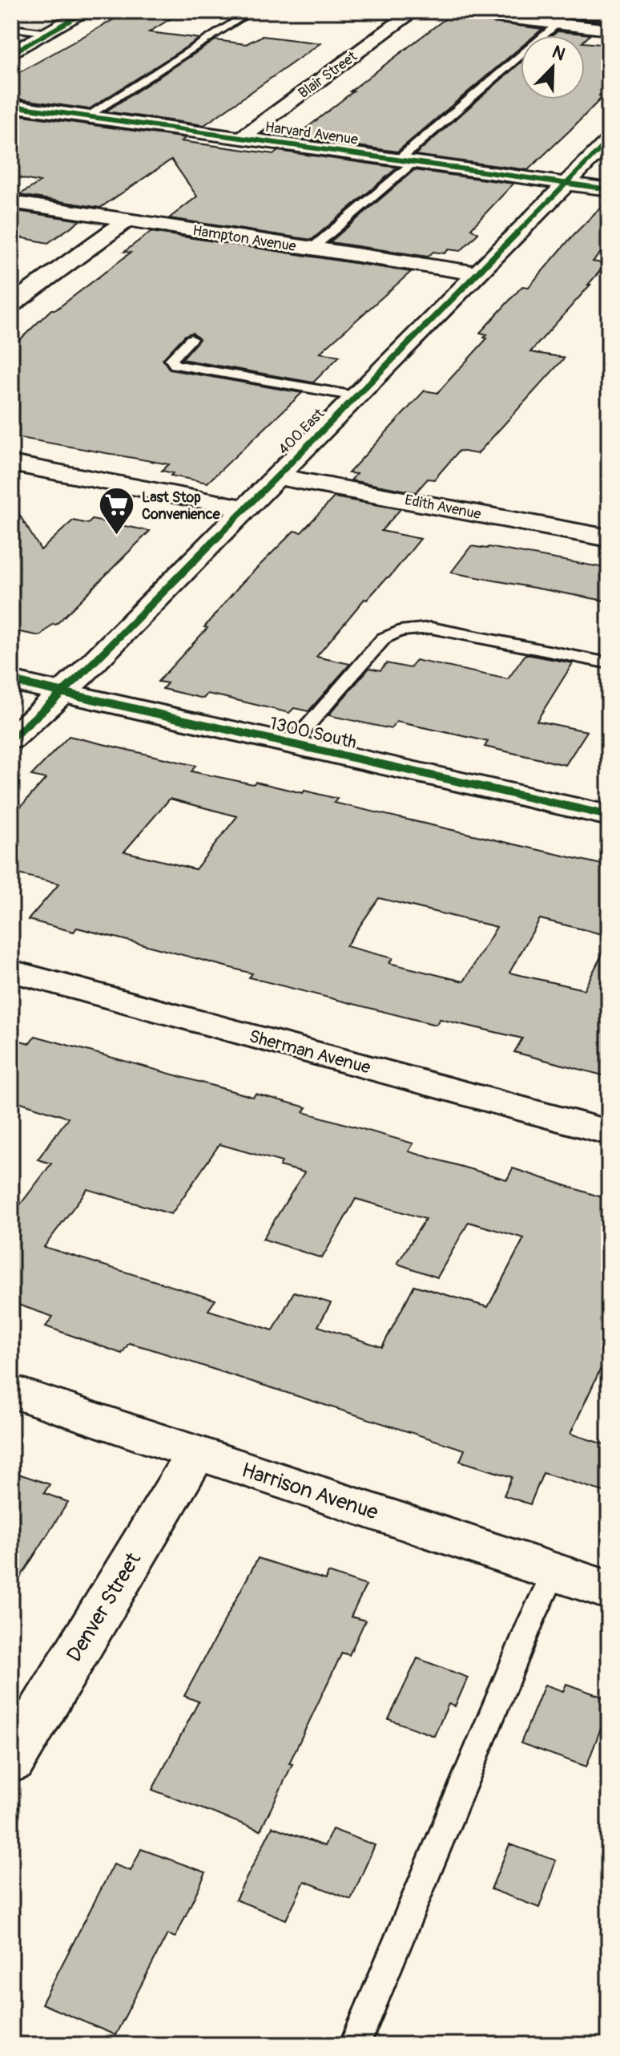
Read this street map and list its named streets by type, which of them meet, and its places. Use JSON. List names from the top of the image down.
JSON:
{
  "streets": {
    "street": [
      "Blair Street",
      "Harvard Avenue",
      "Hampton Avenue",
      "400 East",
      "Edith Avenue",
      "1300 South",
      "Sherman Avenue",
      "Harrison Avenue",
      "Denver Street"
    ]
  },
  "crossings": [
    ["Blair Street", "Harvard Avenue"],
    ["Harvard Avenue", "400 East"],
    ["Hampton Avenue", "400 East"],
    ["400 East", "Edith Avenue"],
    ["400 East", "1300 South"],
    ["Harrison Avenue", "Denver Street"]
  ],
  "places": {
    "supermarket": ["Last Stop Convenience"]
  },
  "north": "top right"
}
